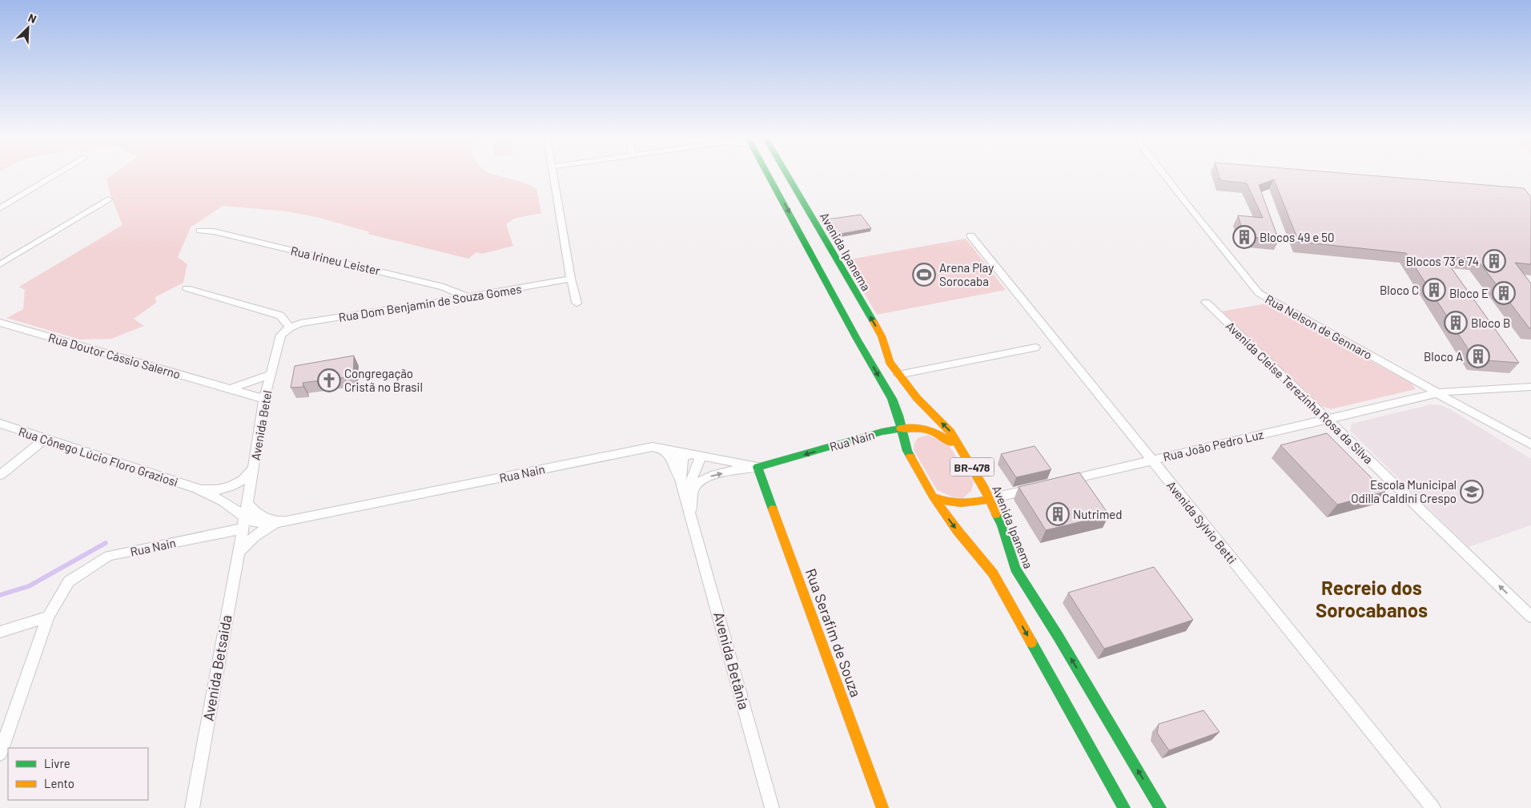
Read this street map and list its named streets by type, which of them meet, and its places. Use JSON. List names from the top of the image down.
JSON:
{
  "streets": {
    "main road": [
      "Avenida Ipanema",
      "Rua Nain",
      "BR-478",
      "Rua Serafim de Souza"
    ],
    "street": [
      "Rua Irineu Leister",
      "Rua Dom Benjamin de Souza Gomes",
      "Rua Nelson de Gennaro",
      "Rua Doutor Cássio Salerno",
      "Avenida Cleise Terezinha Rosa da Silva",
      "Avenida Betel",
      "Rua João Pedro Luz",
      "Rua Cônego Lúcio Floro Graziosi",
      "Avenida Sylvio Betti",
      "Avenida Betânia",
      "Avenida Betsaida"
    ]
  },
  "crossings": [
    ["Avenida Ipanema", "Rua Nain"],
    ["Rua Irineu Leister", "Rua Dom Benjamin de Souza Gomes"],
    ["Rua Dom Benjamin de Souza Gomes", "Avenida Betel"],
    ["Rua Nelson de Gennaro", "Rua João Pedro Luz"],
    ["Rua Doutor Cássio Salerno", "Avenida Betel"],
    ["Avenida Cleise Terezinha Rosa da Silva", "Rua João Pedro Luz"],
    ["Avenida Betel", "Rua Nain"],
    ["Avenida Betel", "Rua Cônego Lúcio Floro Graziosi"],
    ["Avenida Betel", "Avenida Betsaida"],
    ["Rua Nain", "Rua Cônego Lúcio Floro Graziosi"],
    ["Rua Nain", "Rua Serafim de Souza"],
    ["Rua Nain", "Avenida Betânia"],
    ["Rua Nain", "Avenida Betsaida"],
    ["Rua João Pedro Luz", "Avenida Sylvio Betti"],
    ["Rua Cônego Lúcio Floro Graziosi", "Avenida Betsaida"]
  ],
  "one_way": ["Avenida Cleise Terezinha Rosa da Silva"],
  "districts": ["Recreio dos Sorocabanos"],
  "places": {
    "building": [
      "Blocos 49 e 50",
      "Blocos 73 e 74",
      "Bloco C",
      "Bloco E",
      "Bloco B",
      "Bloco A",
      "Nutrimed"
    ],
    "sports": ["Arena Play Sorocaba"],
    "church": ["Congregação Cristã no Brasil"],
    "school or university": ["Escola Municipal Odilla Caldini Crespo"]
  },
  "legend": ["Livre", "Lento"],
  "north": "top right"
}
